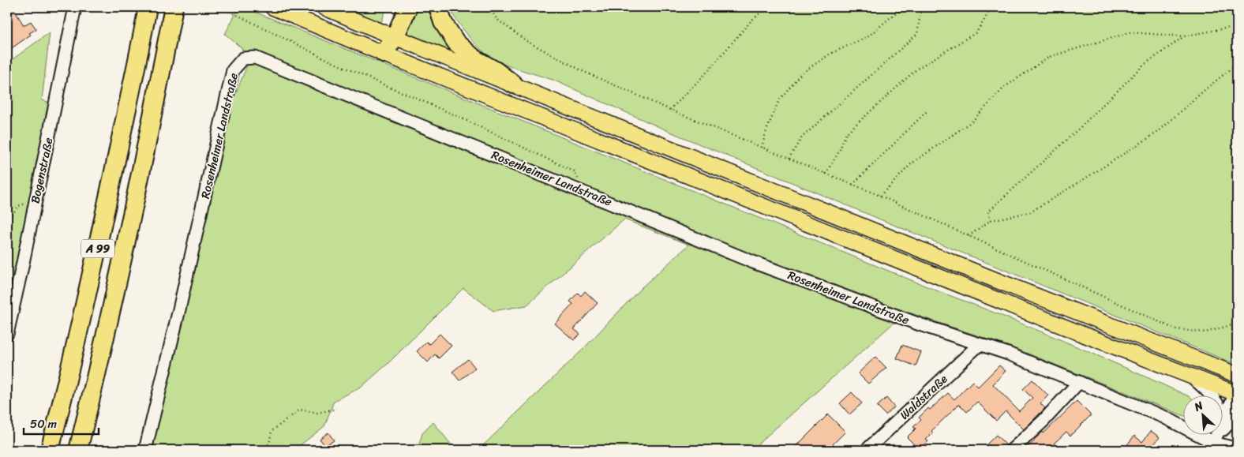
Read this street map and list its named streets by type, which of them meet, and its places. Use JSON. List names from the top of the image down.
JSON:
{
  "streets": {
    "highway": ["A 99"],
    "street": ["Rosenheimer Landstraße", "Bogenstraße", "Waldstraße"]
  },
  "crossings": [
    ["Rosenheimer Landstraße", "Waldstraße"]
  ],
  "scale_bar": "50 m",
  "north": "top left"
}
